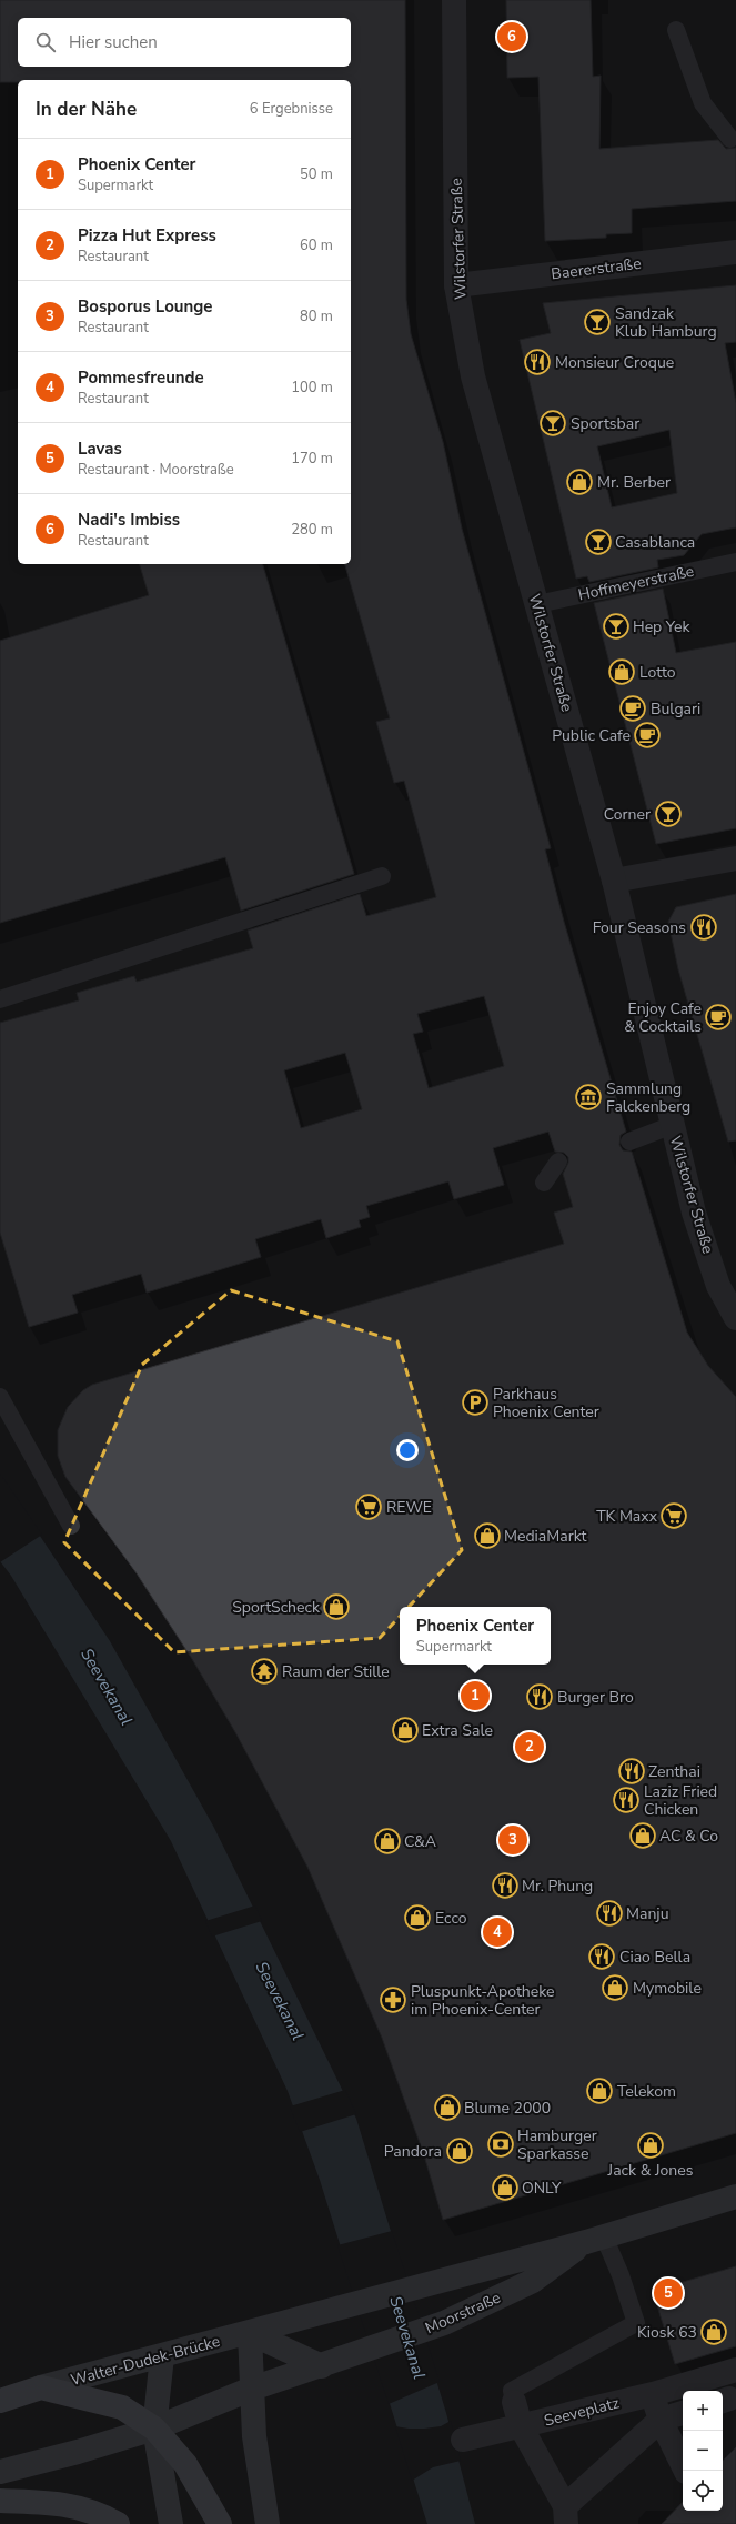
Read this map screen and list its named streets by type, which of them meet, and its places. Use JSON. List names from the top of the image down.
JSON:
{
  "streets": {
    "main road": ["Moorstraße", "Walter-Dudek-Brücke"],
    "street": ["Wilstorfer Straße", "Baererstraße", "Seeveplatz"],
    "lane": ["Hoffmeyerstraße"]
  },
  "crossings": [
    ["Wilstorfer Straße", "Baererstraße"],
    ["Wilstorfer Straße", "Hoffmeyerstraße"],
    ["Moorstraße", "Walter-Dudek-Brücke"]
  ],
  "water": ["Seevekanal"],
  "places": {
    "bar": [
      "Sandzak Klub Hamburg",
      "Sportsbar",
      "Casablanca",
      "Hep Yek",
      "Corner"
    ],
    "restaurant": [
      "Monsieur Croque",
      "Four Seasons",
      "Burger Bro",
      "Zenthai",
      "Laziz Fried Chicken",
      "Mr. Phung",
      "Manju",
      "Ciao Bella"
    ],
    "shop": [
      "Mr. Berber",
      "Lotto",
      "MediaMarkt",
      "SportScheck",
      "Extra Sale",
      "AC & Co",
      "C&A",
      "Ecco",
      "Mymobile",
      "Telekom",
      "Blume 2000",
      "Jack & Jones",
      "Pandora",
      "ONLY",
      "Kiosk 63"
    ],
    "cafe": ["Bulgari", "Public Cafe", "Enjoy Cafe & Cocktails"],
    "museum": ["Sammlung Falckenberg"],
    "parking": ["Parkhaus Phoenix Center"],
    "supermarket": ["REWE", "TK Maxx"],
    "temple": ["Raum der Stille"],
    "pharmacy": ["Pluspunkt-Apotheke im Phoenix-Center"],
    "bank": ["Hamburger Sparkasse"]
  },
  "page": {
    "search": "Hier suchen",
    "pins": [
      "6",
      "1",
      "2",
      "3",
      "4",
      "5"
    ],
    "heading": ["In der Nähe", "6 Ergebnisse"],
    "list": [
      {
        "mark": "1",
        "name": "Phoenix Center",
        "note": "Supermarkt",
        "value": "50 m"
      },
      {
        "mark": "2",
        "name": "Pizza Hut Express",
        "note": "Restaurant",
        "value": "60 m"
      },
      {
        "mark": "3",
        "name": "Bosporus Lounge",
        "note": "Restaurant",
        "value": "80 m"
      },
      {
        "mark": "4",
        "name": "Pommesfreunde",
        "note": "Restaurant",
        "value": "100 m"
      },
      {
        "mark": "5",
        "name": "Lavas",
        "note": "Restaurant · Moorstraße",
        "value": "170 m"
      },
      {
        "mark": "6",
        "name": "Nadi's Imbiss",
        "note": "Restaurant",
        "value": "280 m"
      }
    ],
    "popup": ["Phoenix Center", "Supermarkt"],
    "map_buttons": ["+", "−"]
  }
}
